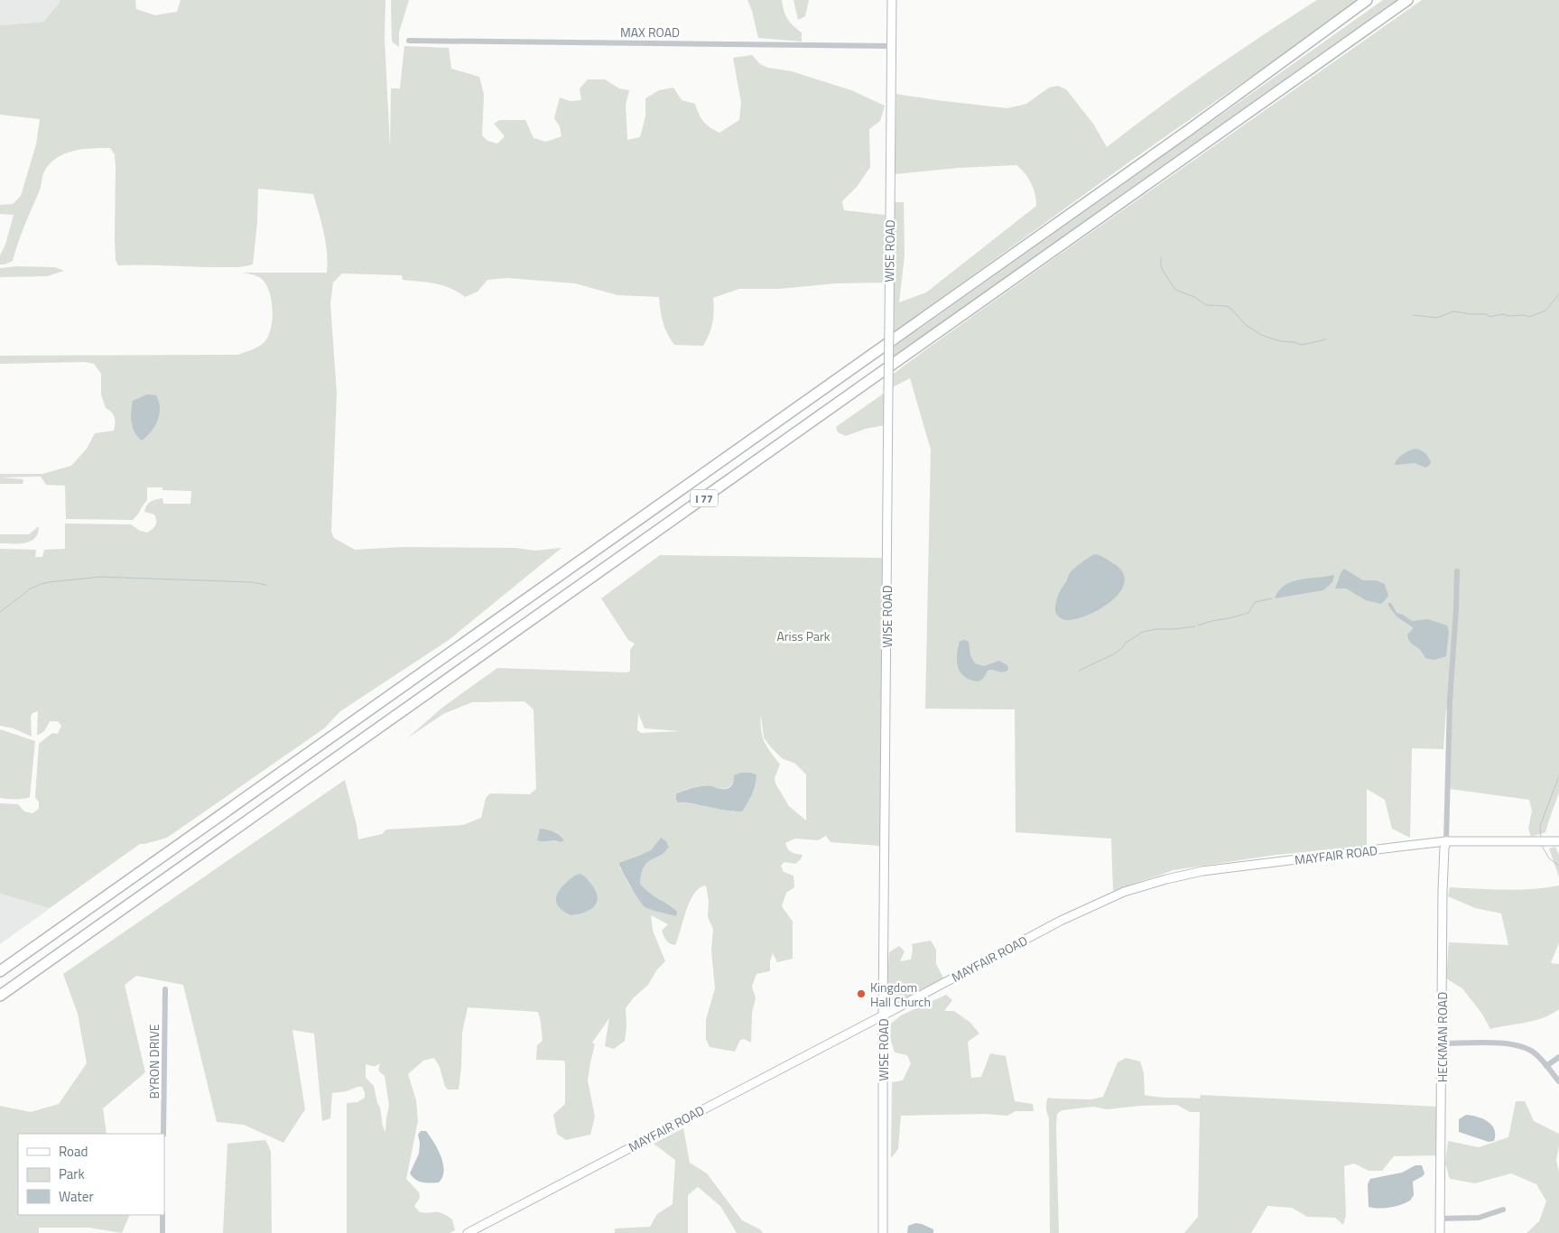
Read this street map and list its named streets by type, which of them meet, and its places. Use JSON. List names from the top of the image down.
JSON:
{
  "streets": {
    "highway": ["I 77"],
    "street": [
      "MAX ROAD",
      "WISE ROAD",
      "MAYFAIR ROAD",
      "HECKMAN ROAD",
      "BYRON DRIVE"
    ]
  },
  "crossings": [
    ["MAX ROAD", "WISE ROAD"],
    ["WISE ROAD", "MAYFAIR ROAD"],
    ["MAYFAIR ROAD", "HECKMAN ROAD"]
  ],
  "parks": ["Ariss Park"],
  "places": ["Kingdom Hall Church"],
  "legend": ["Road", "Park", "Water"]
}
